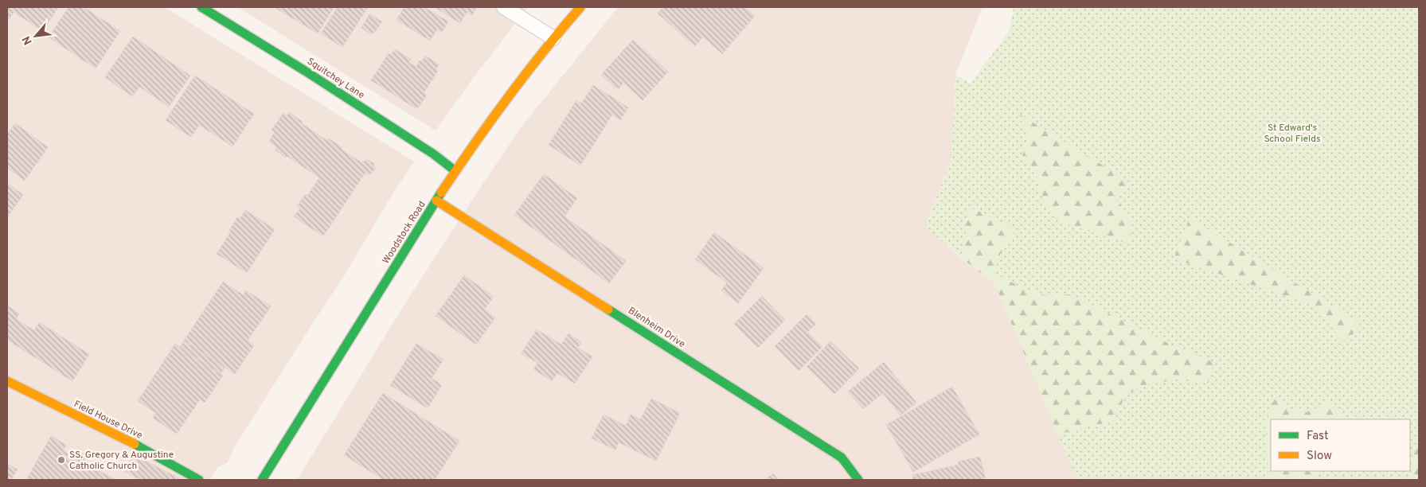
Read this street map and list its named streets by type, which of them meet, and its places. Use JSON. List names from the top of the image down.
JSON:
{
  "streets": {
    "street": [
      "Squitchey Lane",
      "Woodstock Road",
      "Blenheim Drive",
      "Field House Drive"
    ]
  },
  "crossings": [
    ["Squitchey Lane", "Woodstock Road"],
    ["Woodstock Road", "Blenheim Drive"]
  ],
  "parks": ["St Edward's School Fields"],
  "places": ["SS. Gregory & Augustine Catholic Church"],
  "legend": ["Fast", "Slow"],
  "north": "bottom left"
}
